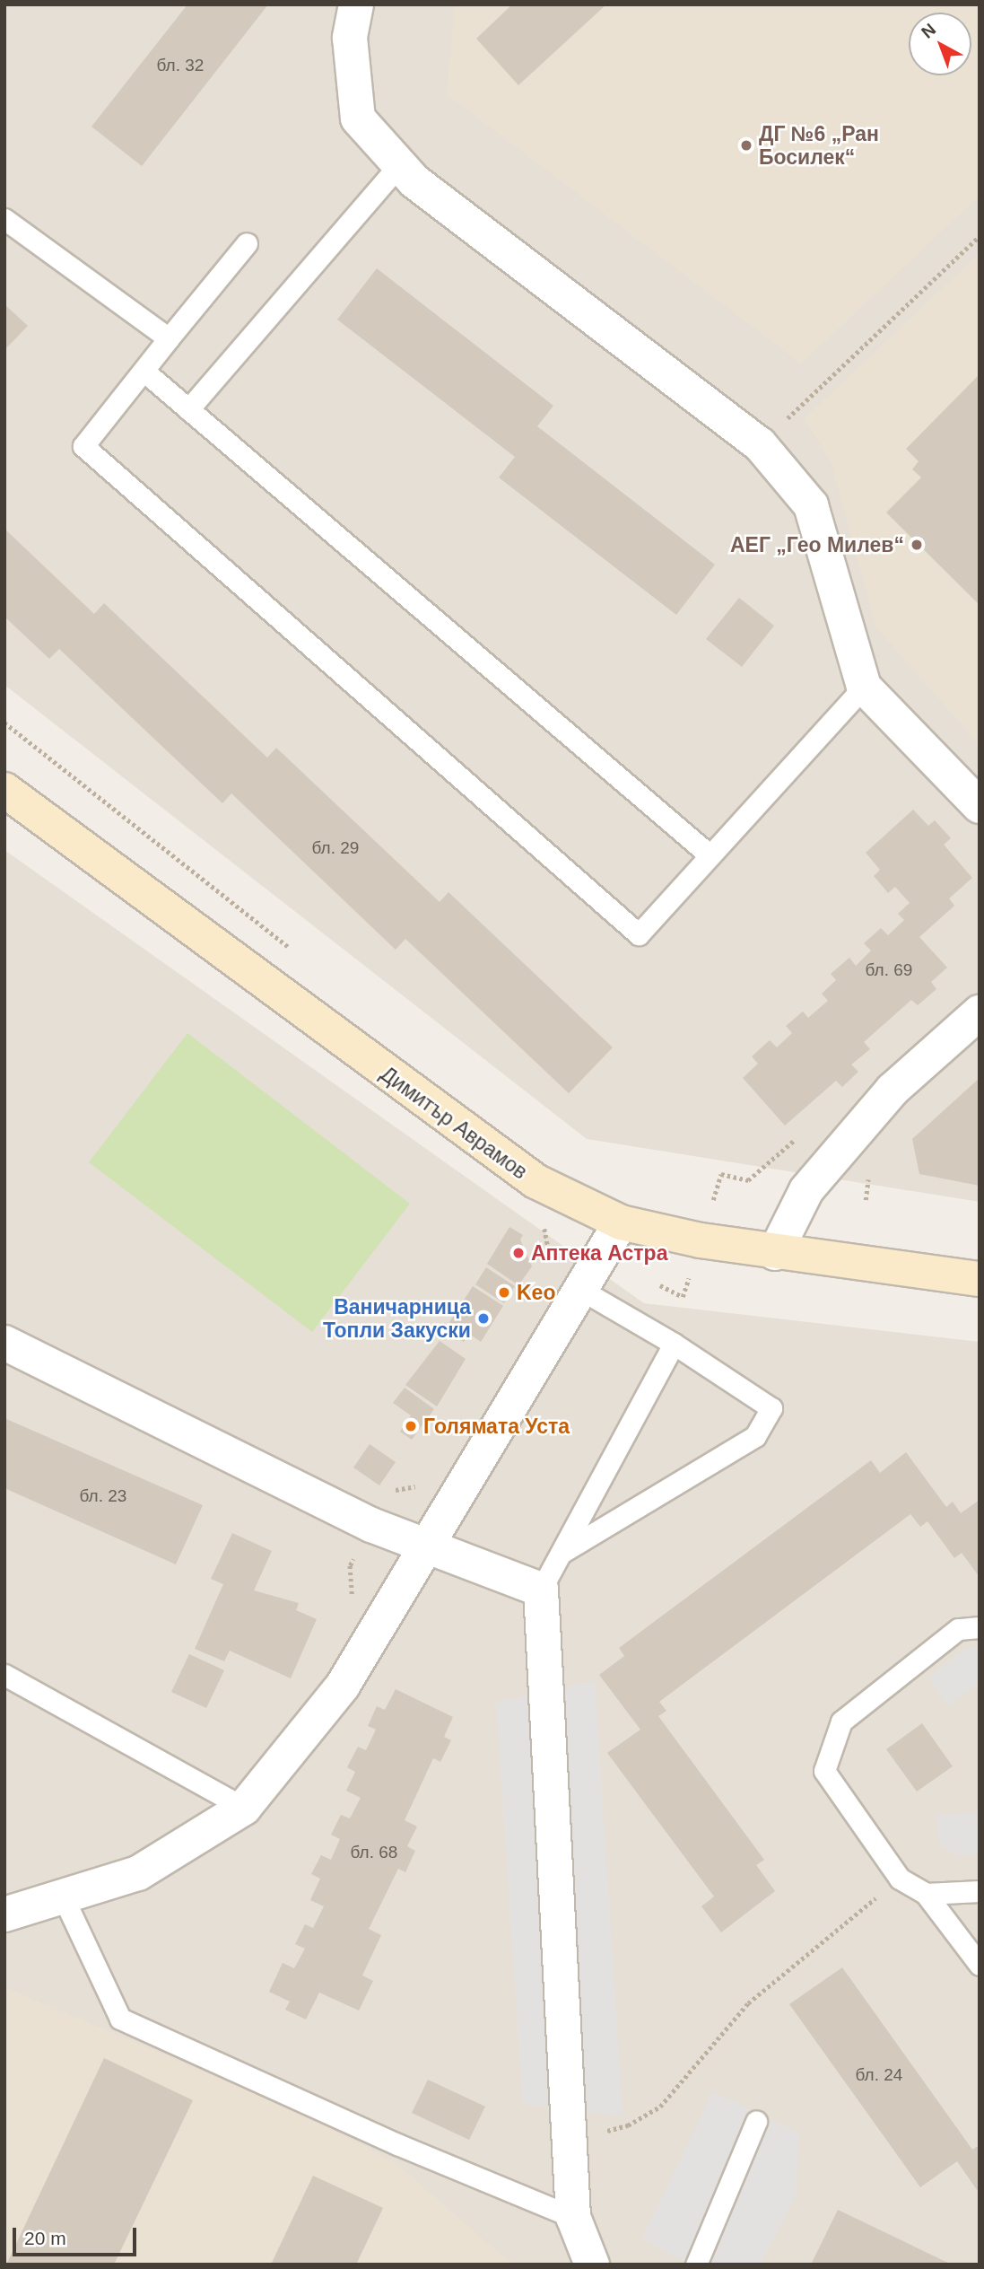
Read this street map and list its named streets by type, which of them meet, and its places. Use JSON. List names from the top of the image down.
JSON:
{
  "streets": {
    "street": ["Димитър Аврамов"]
  },
  "places": [
    "ДГ №6 „Ран Босилек“",
    "АЕГ „Гео Милев“",
    "Аптека Астра",
    "Keo",
    "Ваничарница Топли Закуски",
    "Голямата Уста"
  ],
  "house_numbers": [
    "бл. 32",
    "бл. 29",
    "бл. 69",
    "бл. 23",
    "бл. 68",
    "бл. 24"
  ],
  "scale_bar": "20 m",
  "north": "top left"
}
